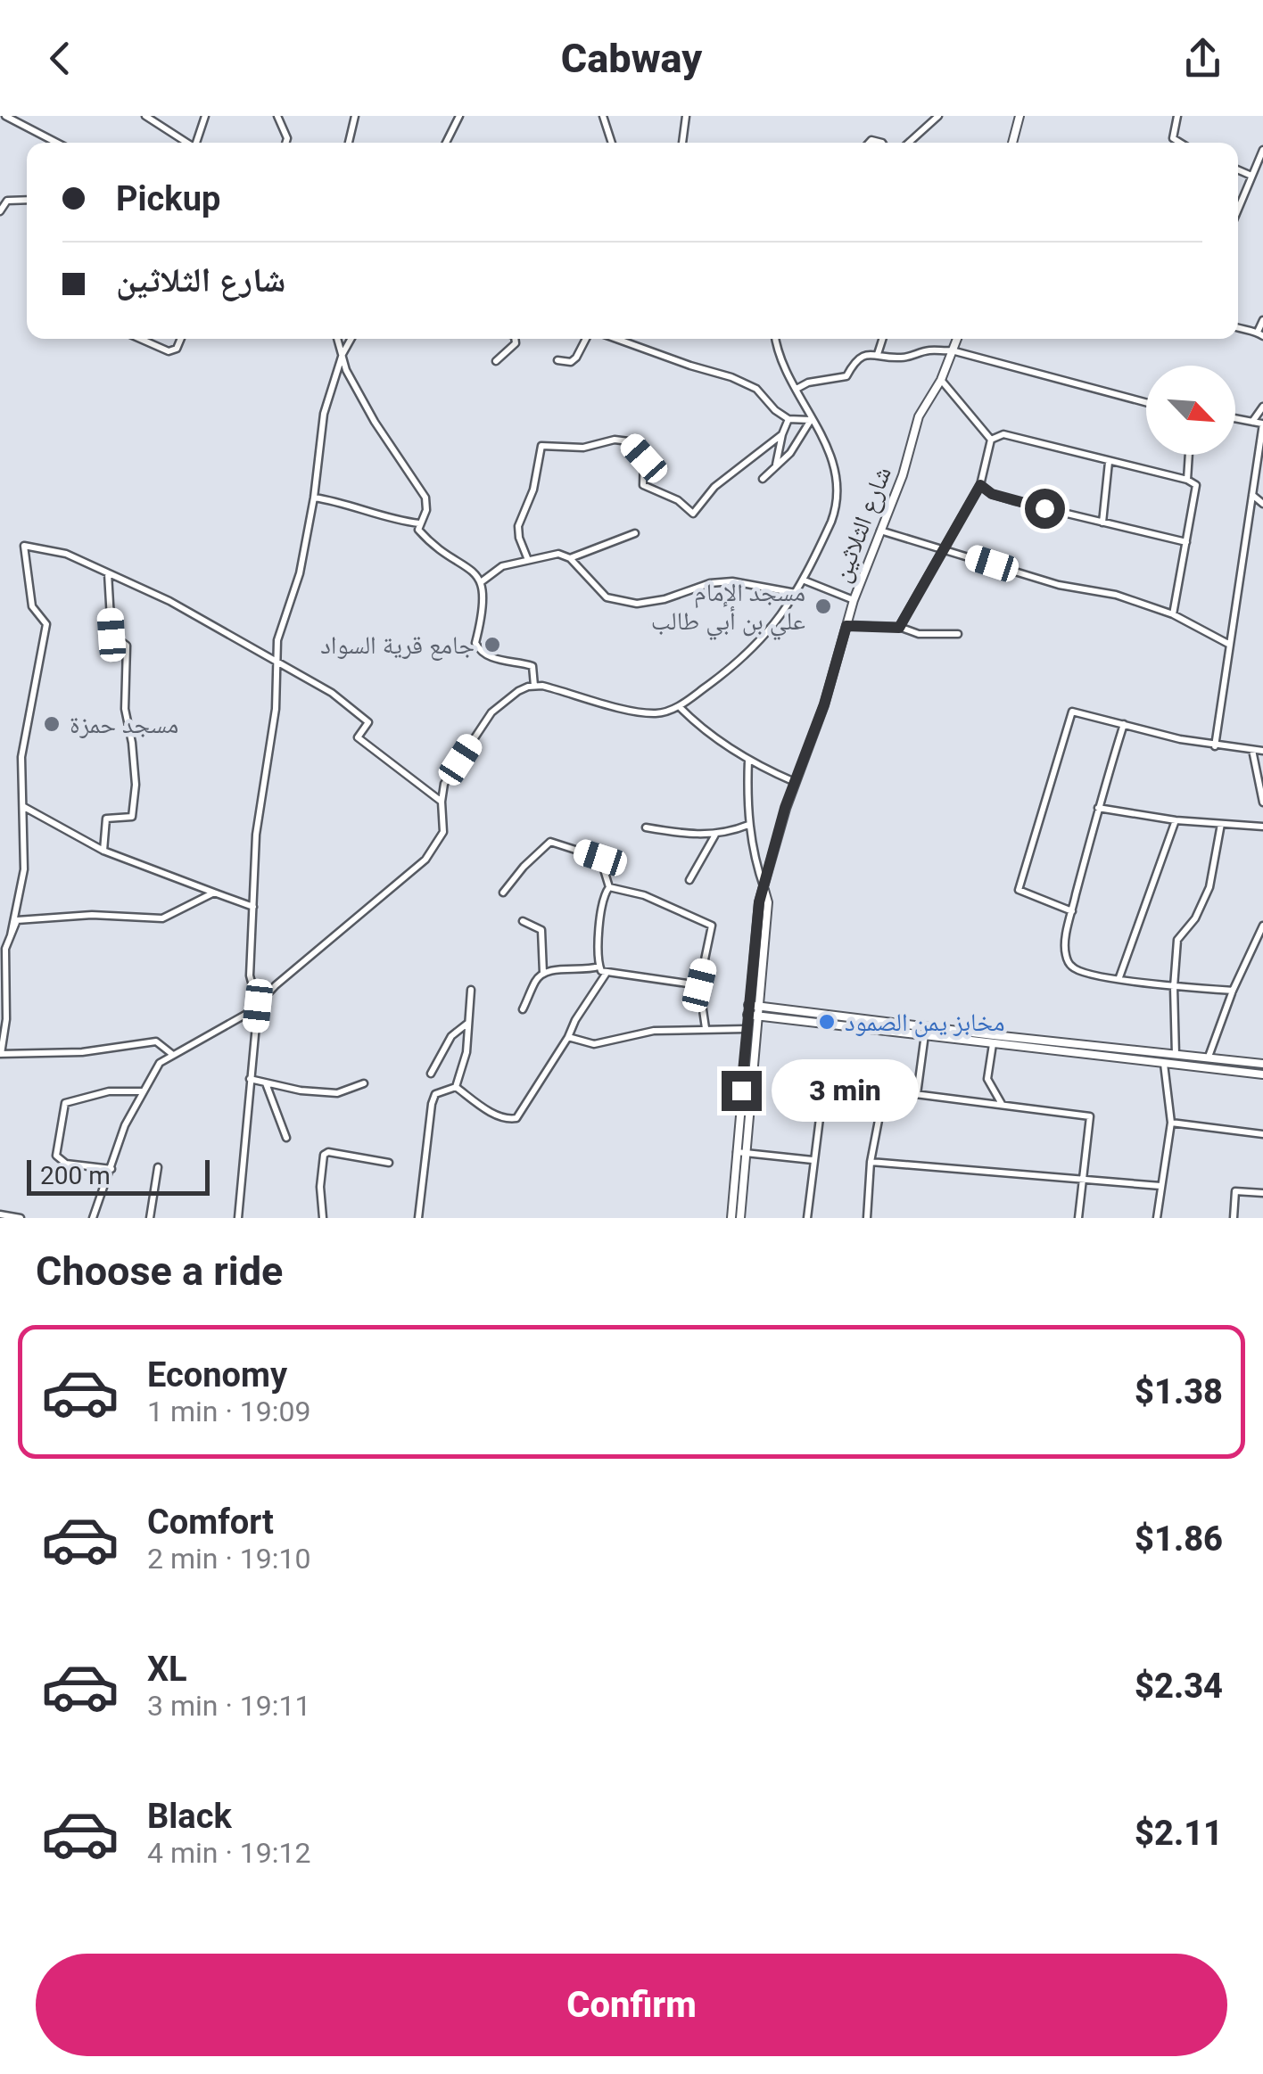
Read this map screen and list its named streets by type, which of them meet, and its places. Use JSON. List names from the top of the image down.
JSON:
{
  "streets": {
    "street": ["شارع الثلاثين"]
  },
  "places": [
    "مسجد الإمام علي بن أبي طالب",
    "جامع قرية السواد",
    "مسجد حمزة",
    "مخابز يمن الصمود"
  ],
  "scale_bar": "200 m",
  "north": "bottom right",
  "page": {
    "header": "Cabway",
    "banner": ["Pickup", "شارع الثلاثين"],
    "bubble": "3 min",
    "scale": "200 m",
    "heading": "Choose a ride",
    "list": [
      {
        "name": "Economy",
        "note": "1 min · 19:09",
        "value": "$1.38"
      },
      {
        "name": "Comfort",
        "note": "2 min · 19:10",
        "value": "$1.86"
      },
      {
        "name": "XL",
        "note": "3 min · 19:11",
        "value": "$2.34"
      },
      {
        "name": "Black",
        "note": "4 min · 19:12",
        "value": "$2.11"
      }
    ],
    "buttons": "Confirm"
  }
}
